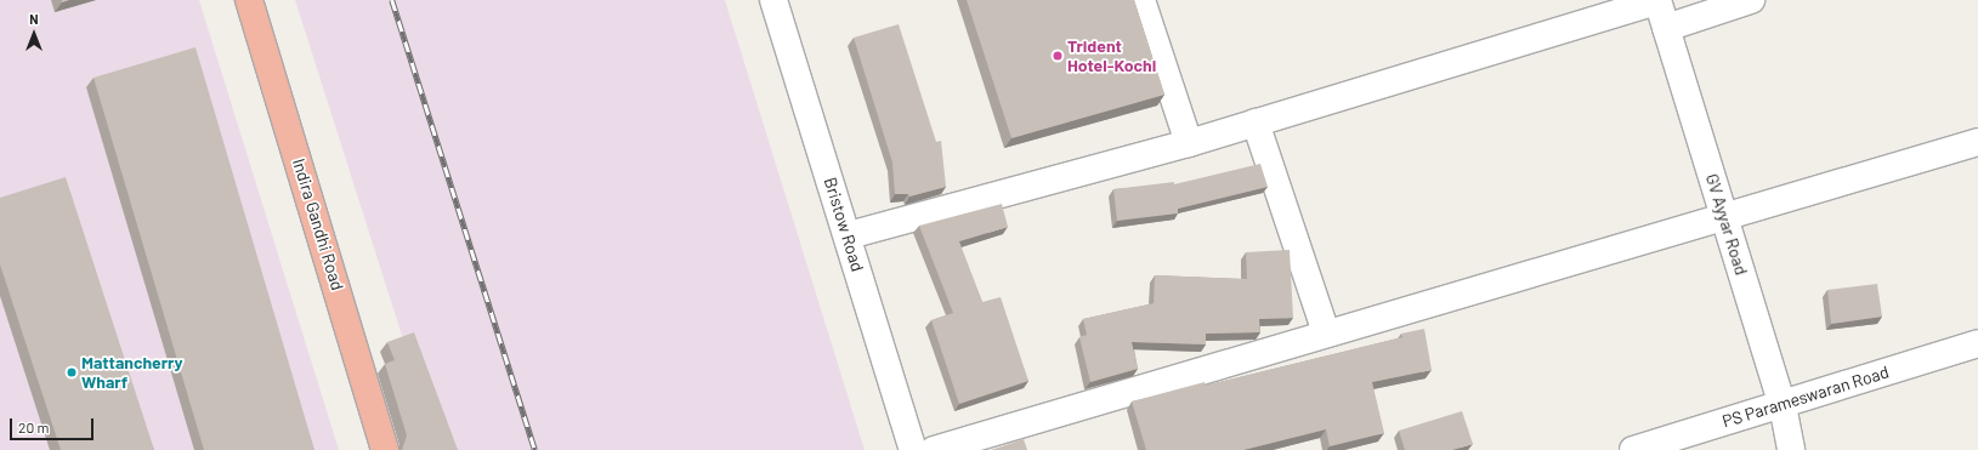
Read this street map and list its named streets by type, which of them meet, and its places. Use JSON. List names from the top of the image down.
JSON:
{
  "streets": {
    "highway": ["Indira Gandhi Road"],
    "street": ["Bristow Road", "GV Ayyar Road", "PS Parameswaran Road"]
  },
  "crossings": [
    ["GV Ayyar Road", "PS Parameswaran Road"]
  ],
  "places": ["Trident Hotel-Kochi", "Mattancherry Wharf"],
  "scale_bar": "20 m",
  "north": "top"
}
